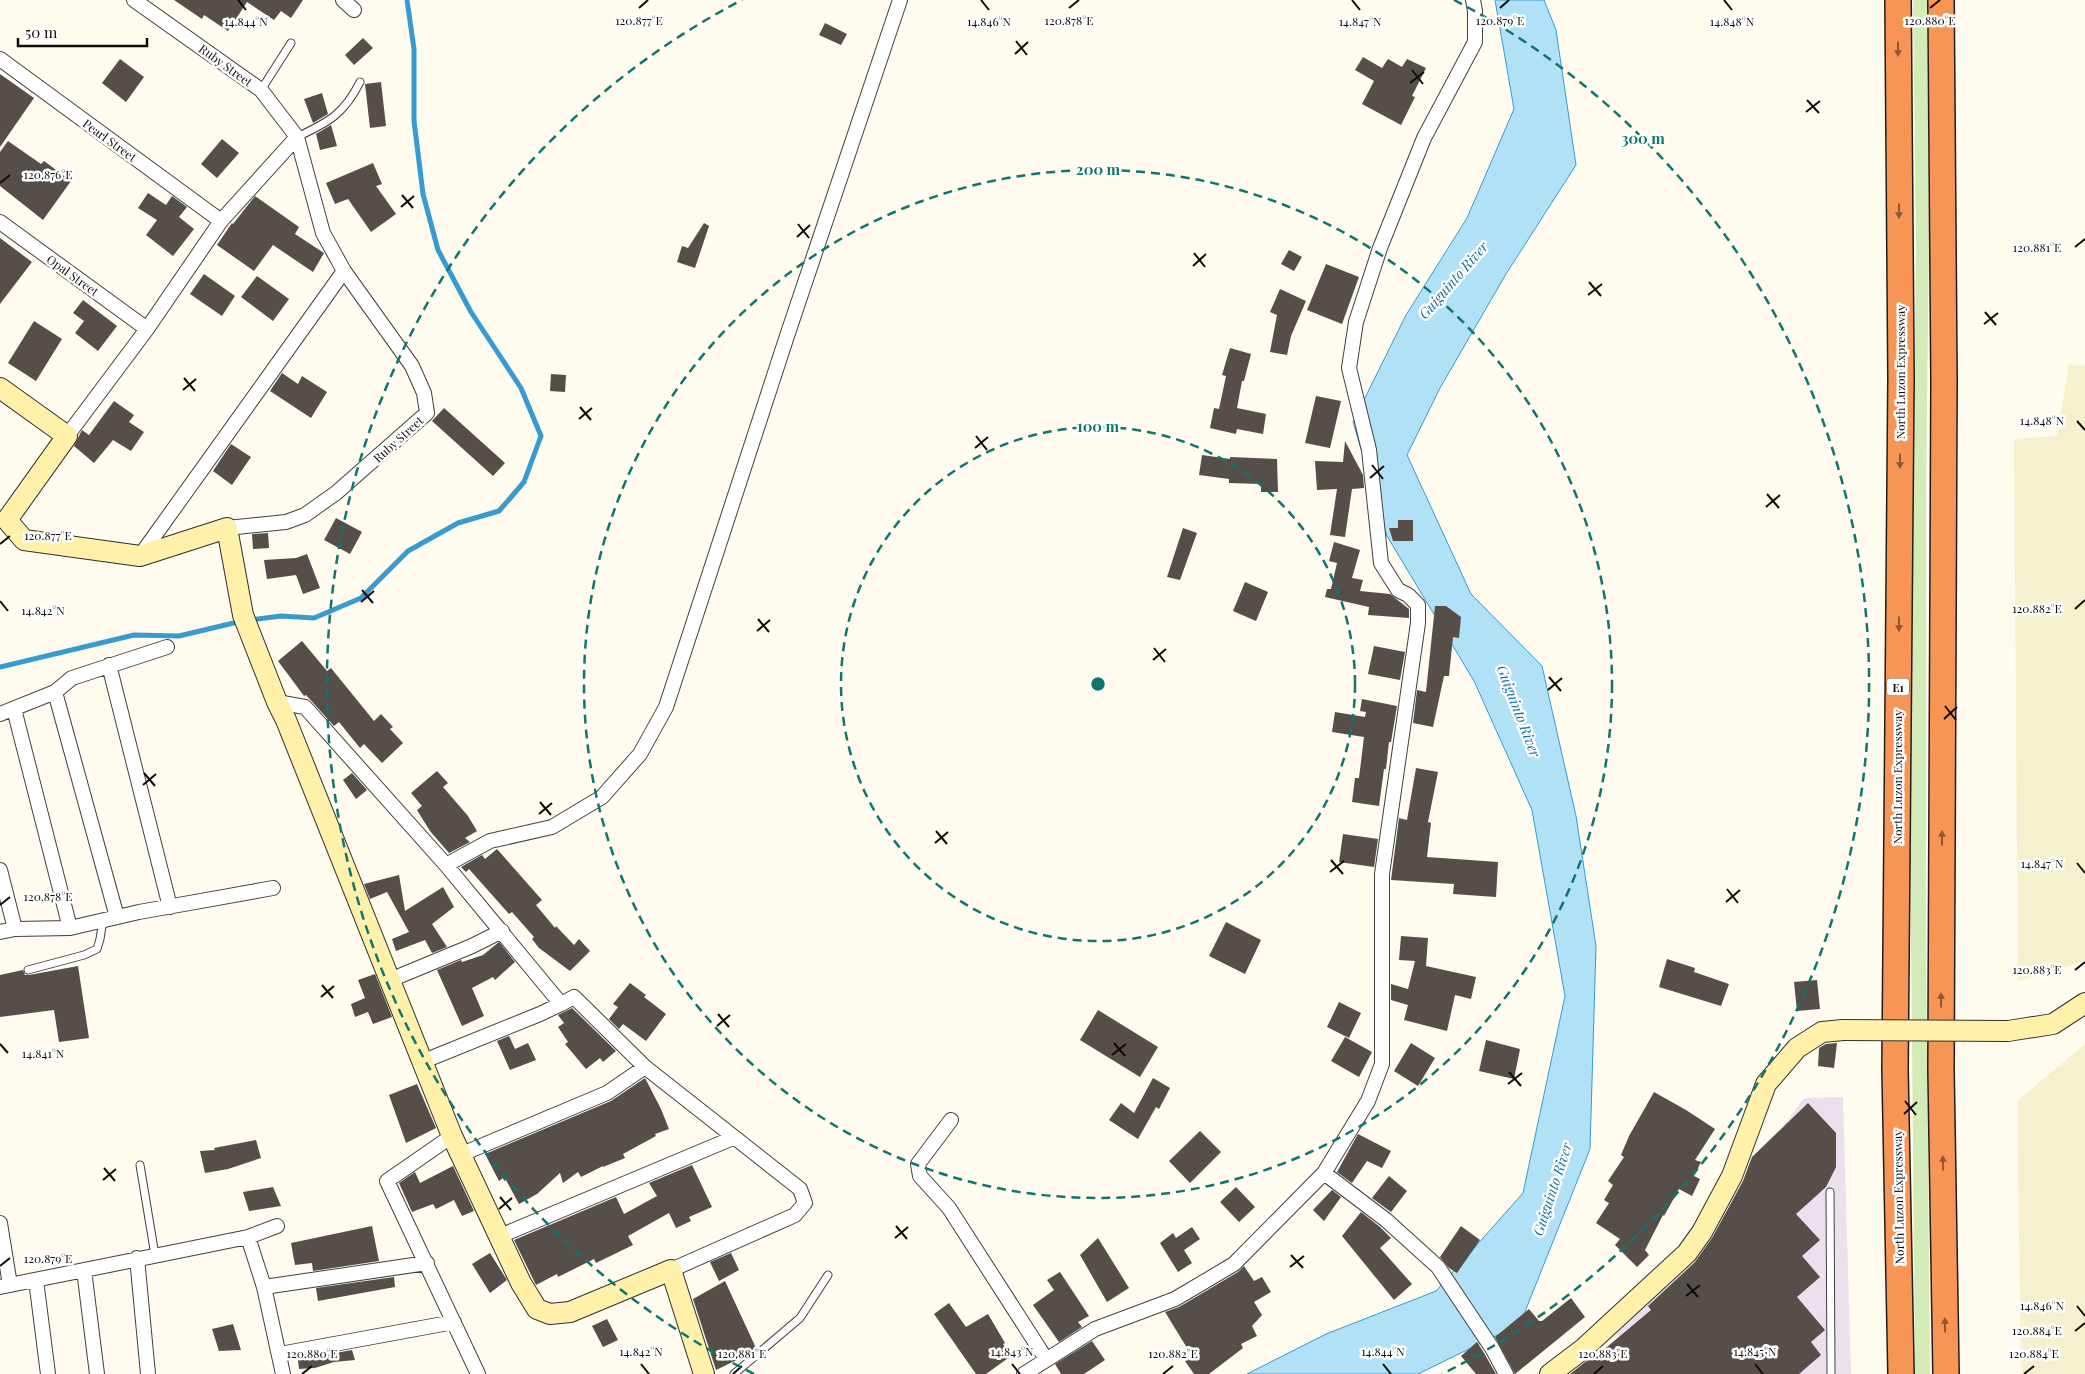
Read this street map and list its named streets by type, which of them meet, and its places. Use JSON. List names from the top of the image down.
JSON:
{
  "streets": {
    "highway": ["North Luzon Expressway", "E1"],
    "street": ["Ruby Street", "Pearl Street", "Opal Street"]
  },
  "water": ["Guiguinto River"],
  "scale_bar": "50 m",
  "coordinates": [
    "120.877°E",
    "120.878°E",
    "120.879°E",
    "120.880°E",
    "14.844°N",
    "14.846°N",
    "14.847°N",
    "14.848°N",
    "120.876°E",
    "120.881°E",
    "120.882°E",
    "14.842°N",
    "120.883°E",
    "14.841°N",
    "120.884°E",
    "14.843°N",
    "14.845°N"
  ],
  "rings": ["300 m", "200 m", "100 m"]
}
